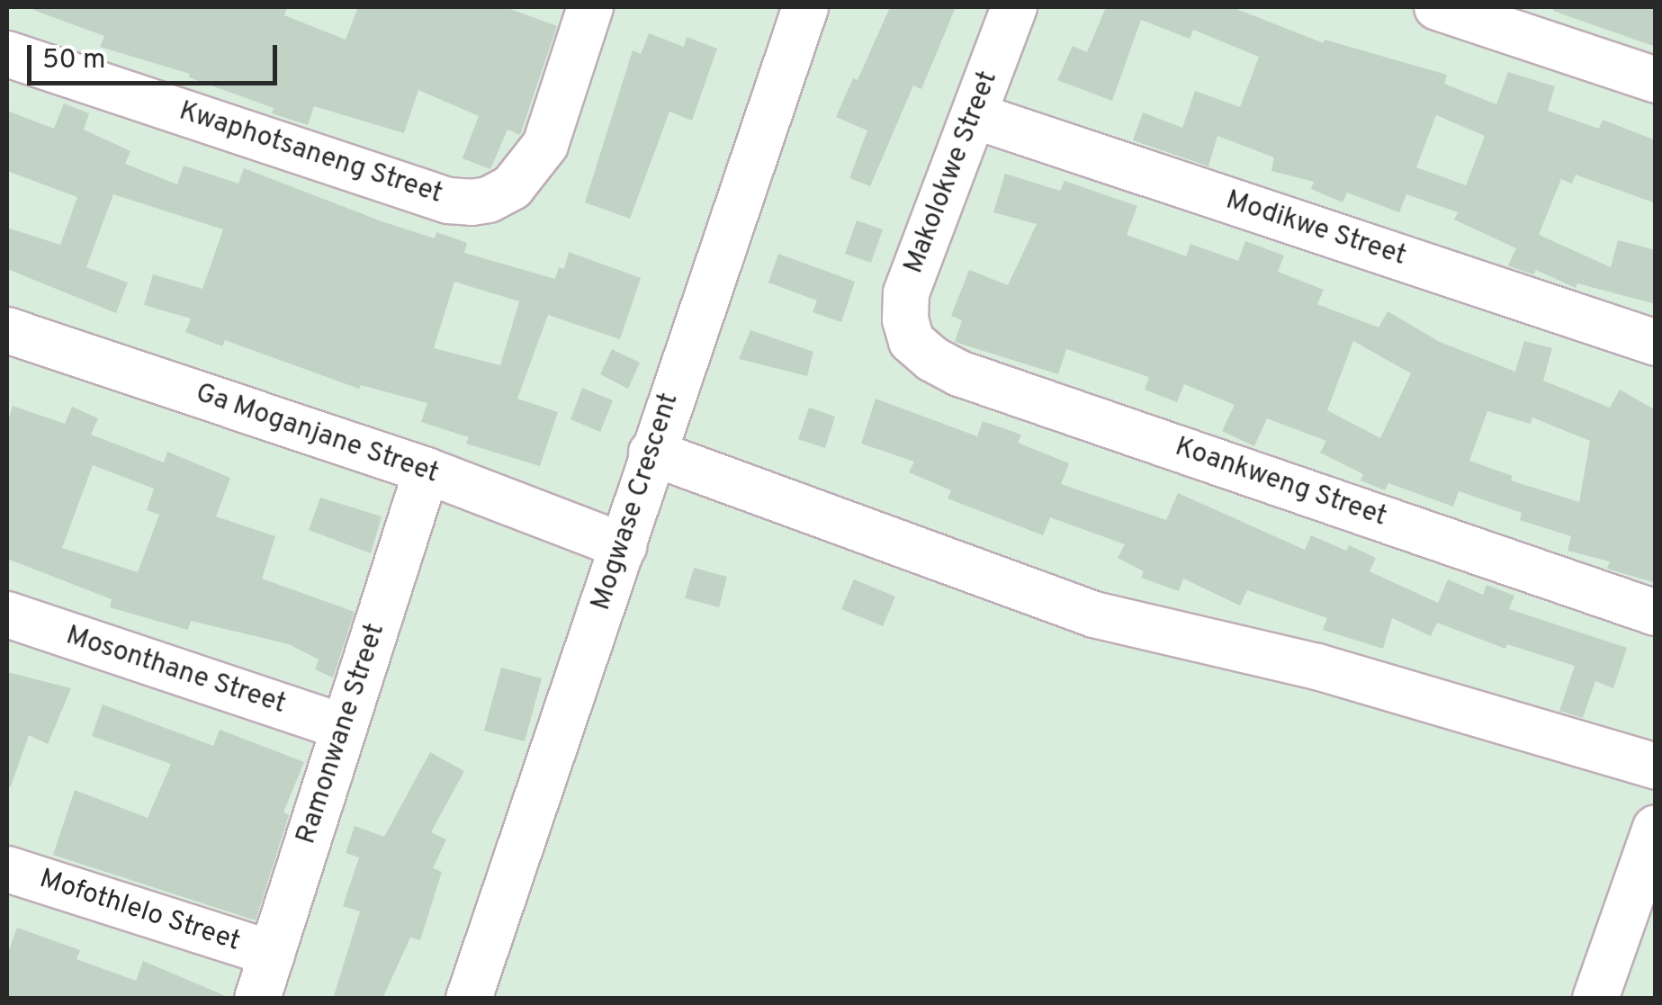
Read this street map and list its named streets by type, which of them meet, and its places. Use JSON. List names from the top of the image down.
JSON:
{
  "streets": {
    "street": [
      "Kwaphotsaneng Street",
      "Makolokwe Street",
      "Modikwe Street",
      "Ga Moganjane Street",
      "Koankweng Street",
      "Mogwase Crescent",
      "Mosonthane Street",
      "Ramonwane Street",
      "Mofothlelo Street"
    ]
  },
  "crossings": [
    ["Makolokwe Street", "Modikwe Street"],
    ["Makolokwe Street", "Koankweng Street"],
    ["Ga Moganjane Street", "Mogwase Crescent"],
    ["Ga Moganjane Street", "Ramonwane Street"],
    ["Mosonthane Street", "Ramonwane Street"],
    ["Ramonwane Street", "Mofothlelo Street"]
  ],
  "scale_bar": "50 m"
}
